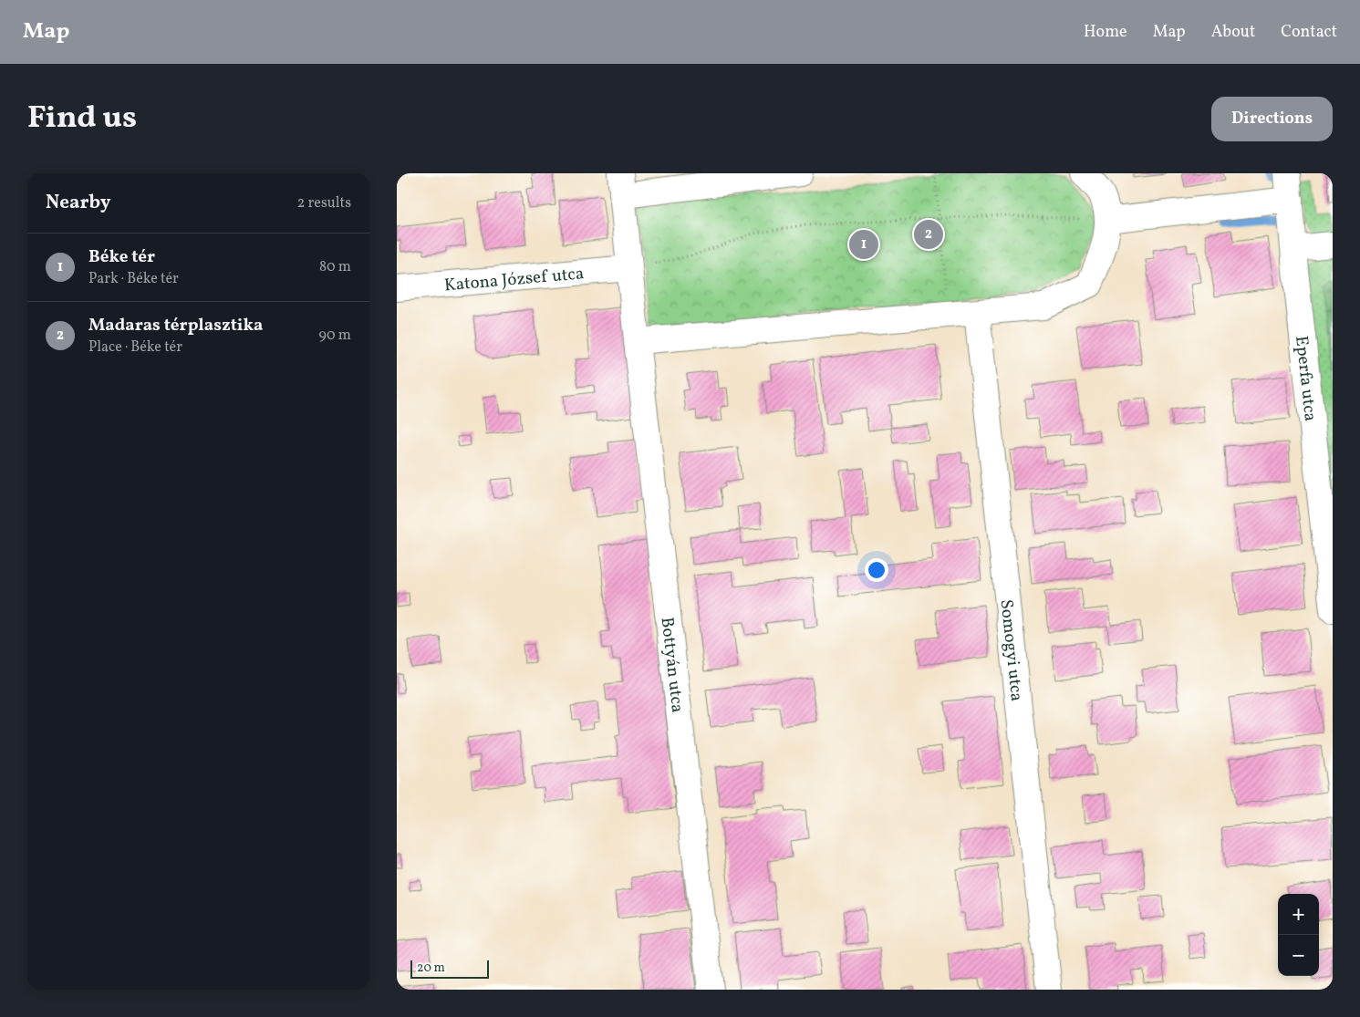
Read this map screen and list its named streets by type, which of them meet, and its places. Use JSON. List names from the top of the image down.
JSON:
{
  "streets": {
    "street": [
      "Katona József utca",
      "Eperfa utca",
      "Somogyi utca",
      "Bottyán utca"
    ]
  },
  "crossings": [
    ["Katona József utca", "Bottyán utca"]
  ],
  "scale_bar": "20 m",
  "page": {
    "header": "Map",
    "nav": [
      "Home",
      "Map",
      "About",
      "Contact"
    ],
    "title": "Find us",
    "buttons": "Directions",
    "heading": ["Nearby", "2 results"],
    "pins": ["2", "1"],
    "list": [
      {
        "mark": "1",
        "name": "Béke tér",
        "note": "Park · Béke tér",
        "value": "80 m"
      },
      {
        "mark": "2",
        "name": "Madaras térplasztika",
        "note": "Place · Béke tér",
        "value": "90 m"
      }
    ],
    "map_buttons": ["+", "−"],
    "scale": "20 m"
  }
}
